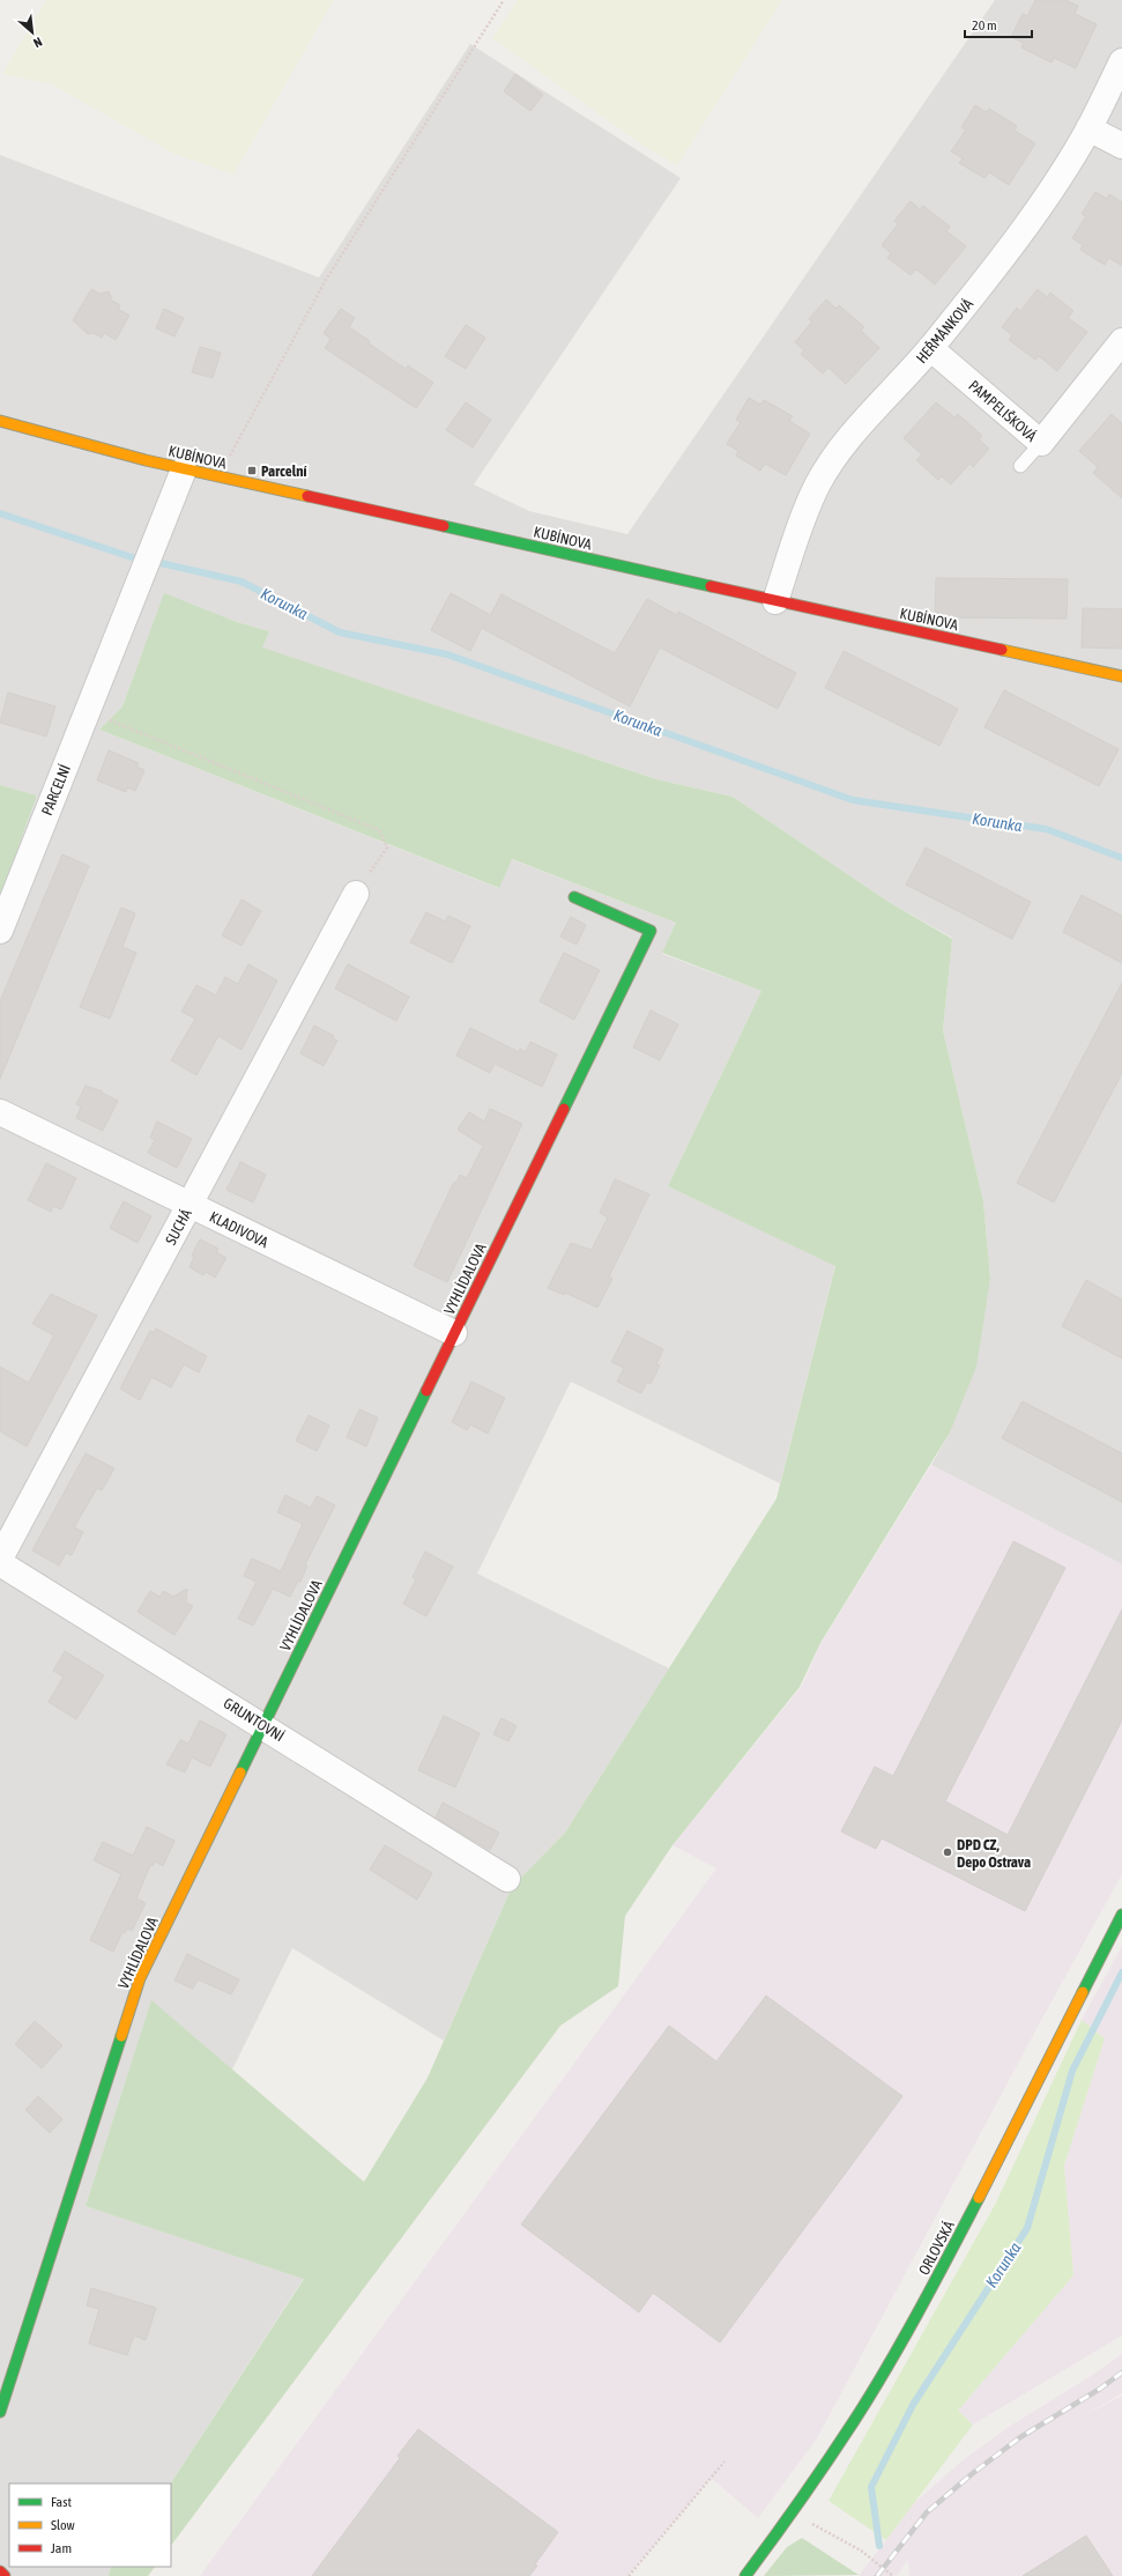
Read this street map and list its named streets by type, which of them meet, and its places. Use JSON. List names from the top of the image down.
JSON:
{
  "streets": {
    "street": [
      "HEŘMÁNKOVÁ",
      "PAMPELIŠKOVÁ",
      "KUBÍNOVA",
      "PARCELNÍ",
      "SUCHÁ",
      "KLADIVOVA",
      "VYHLÍDALOVA",
      "GRUNTOVNÍ",
      "ORLOVSKÁ"
    ]
  },
  "crossings": [
    ["HEŘMÁNKOVÁ", "PAMPELIŠKOVÁ"],
    ["HEŘMÁNKOVÁ", "KUBÍNOVA"],
    ["KUBÍNOVA", "PARCELNÍ"],
    ["SUCHÁ", "KLADIVOVA"],
    ["KLADIVOVA", "VYHLÍDALOVA"],
    ["VYHLÍDALOVA", "GRUNTOVNÍ"]
  ],
  "water": ["Korunka"],
  "places": {
    "transit": ["Parcelní"],
    "other": ["DPD CZ, Depo Ostrava"]
  },
  "legend": ["Fast", "Slow", "Jam"],
  "scale_bar": "20 m",
  "north": "bottom right"
}
